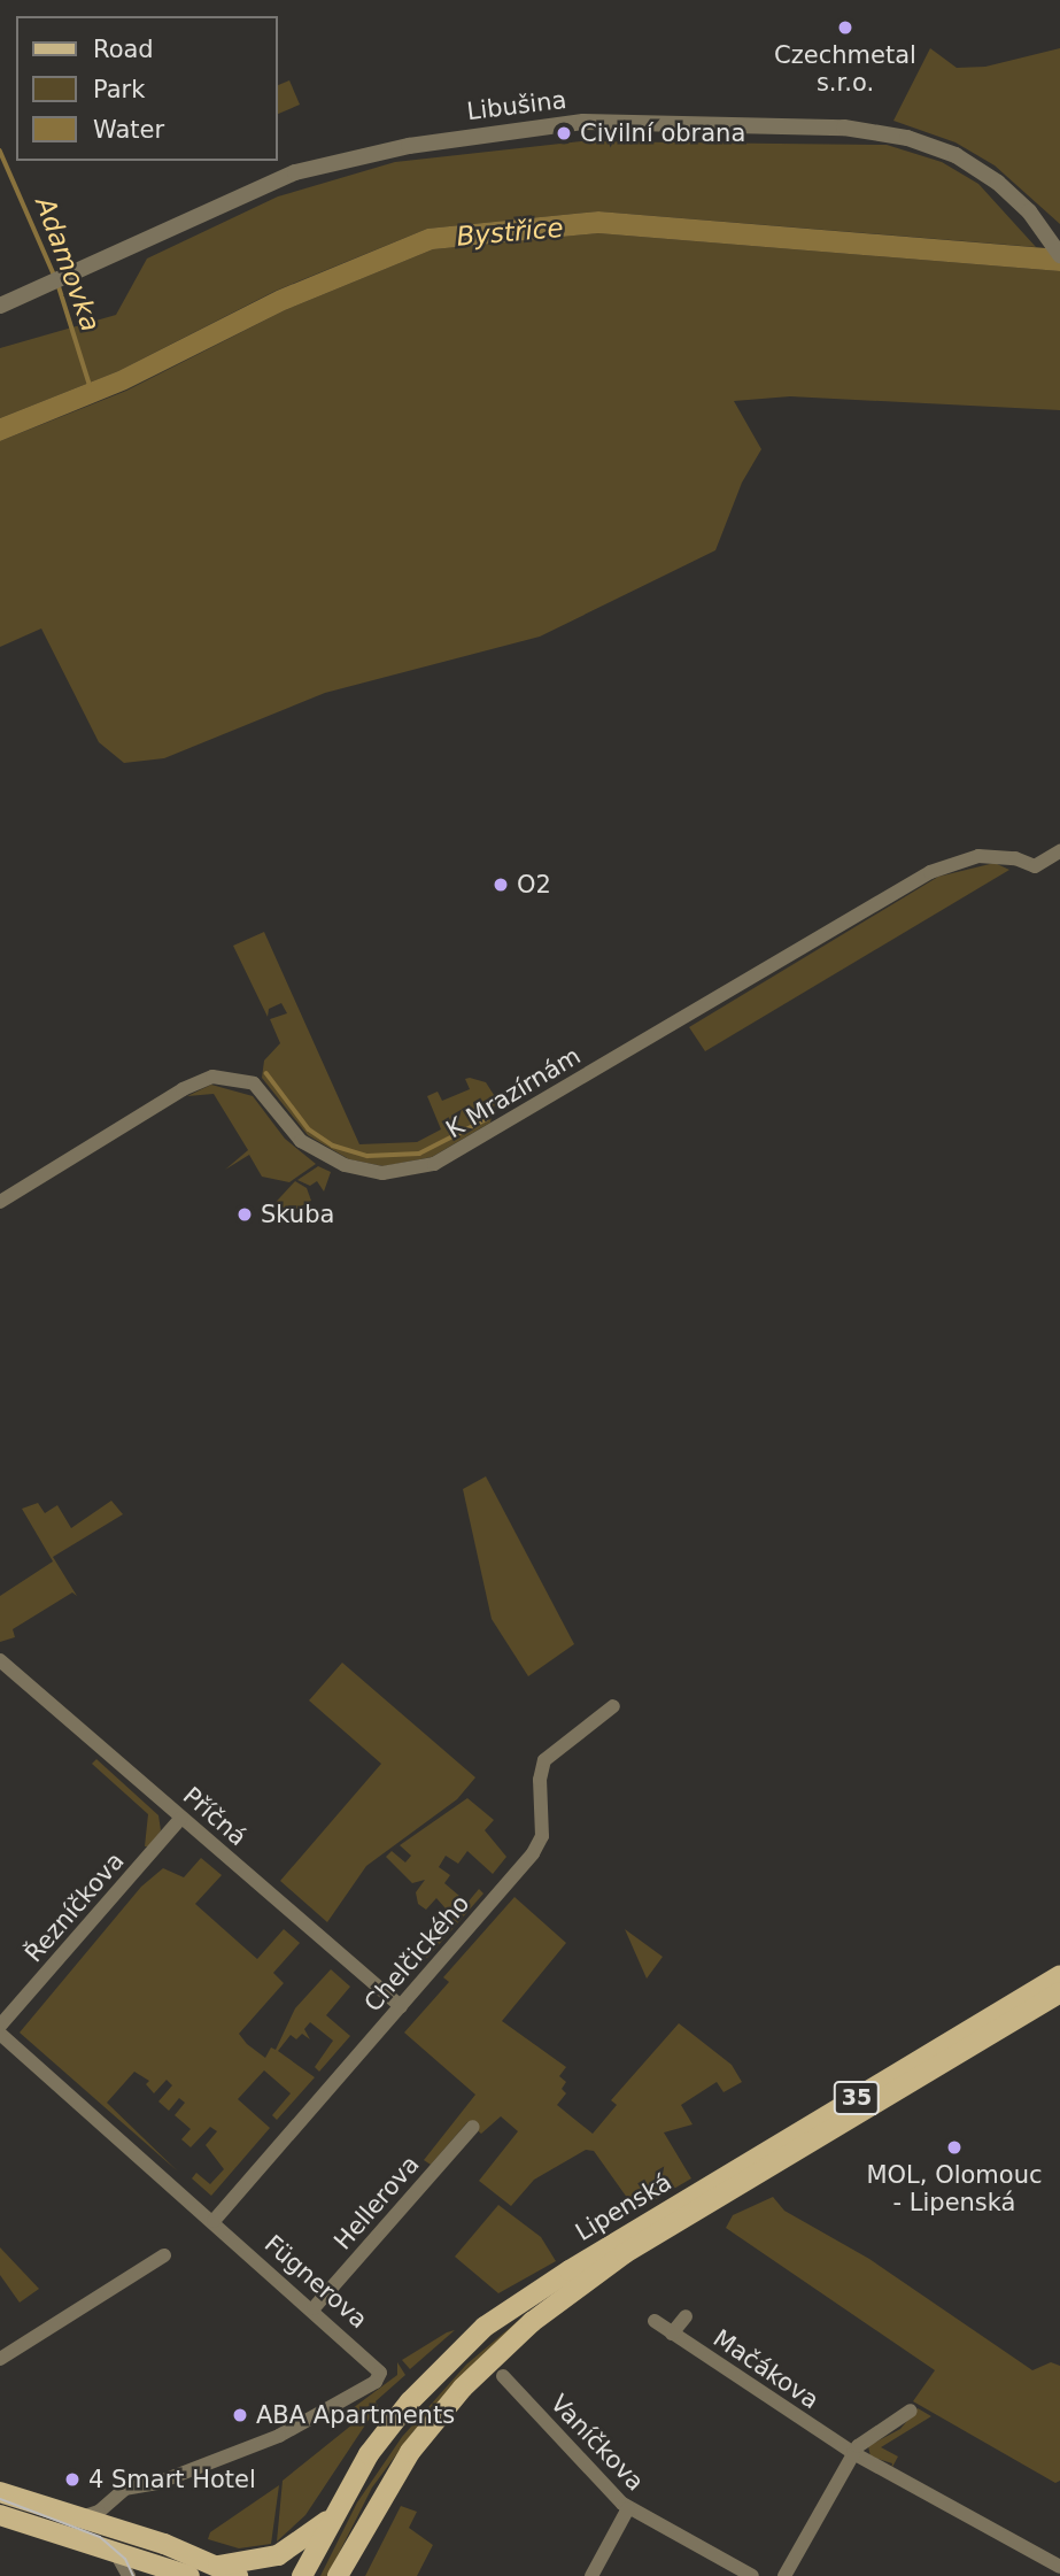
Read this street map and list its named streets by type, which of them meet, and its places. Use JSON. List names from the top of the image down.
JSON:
{
  "streets": {
    "main road": ["35", "Lipenská"],
    "street": [
      "Libušina",
      "K Mrazírnám",
      "Příčná",
      "Řezníčkova",
      "Chelčického",
      "Hellerova",
      "Fügnerova",
      "Mačákova",
      "Vaníčkova"
    ]
  },
  "crossings": [
    ["Příčná", "Řezníčkova"],
    ["Příčná", "Chelčického"],
    ["Chelčického", "Fügnerova"],
    ["Hellerova", "Fügnerova"]
  ],
  "water": ["Bystřice", "Adamovka"],
  "places": [
    "Czechmetal s.r.o.",
    "Civilní obrana",
    "O2",
    "Skuba",
    "MOL, Olomouc - Lipenská",
    "ABA Apartments",
    "4 Smart Hotel"
  ],
  "legend": ["Road", "Park", "Water"]
}
